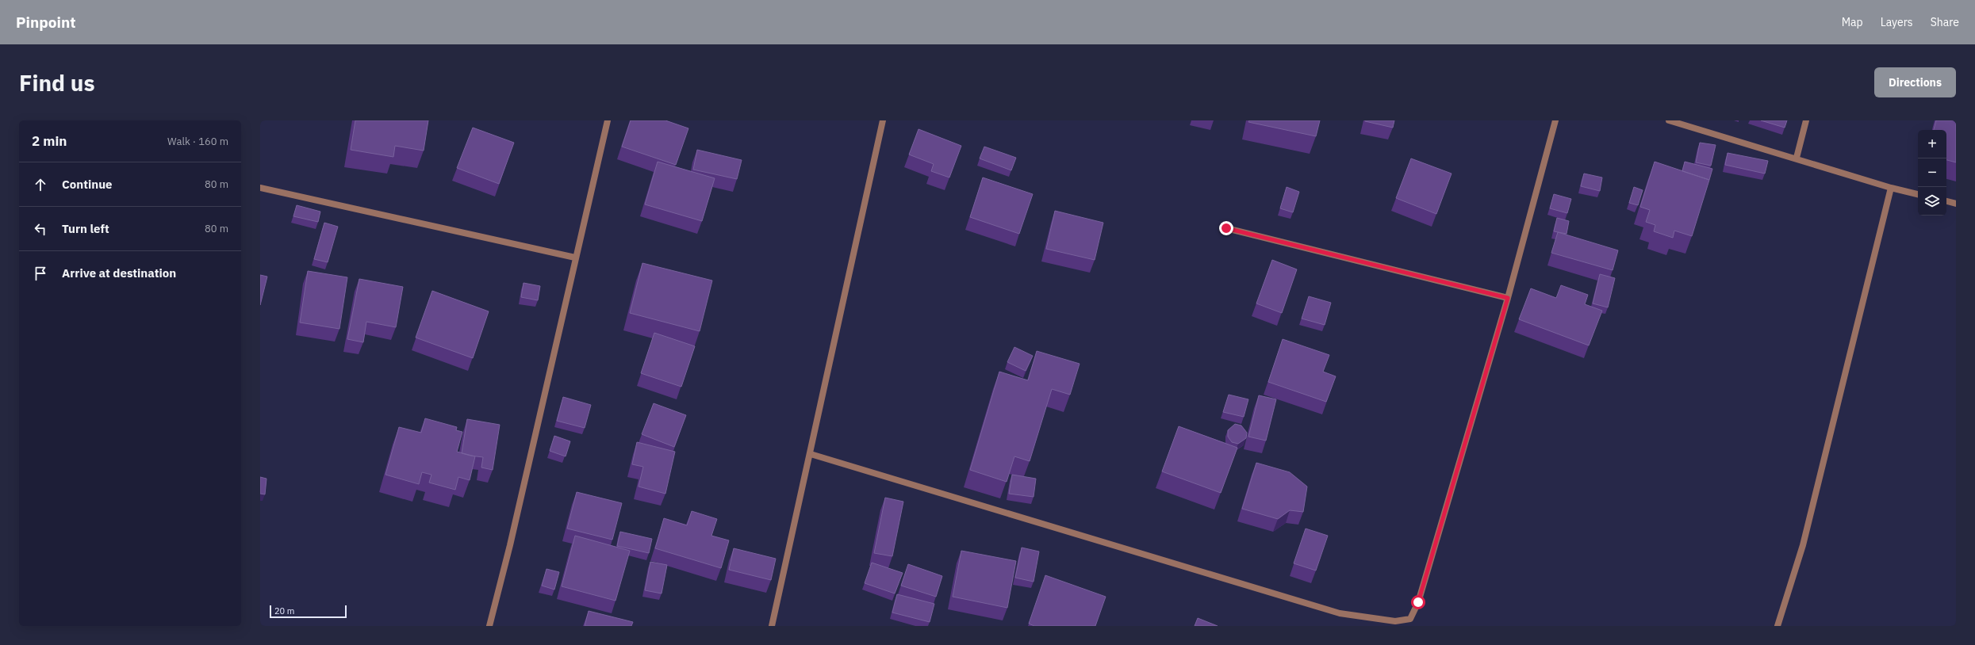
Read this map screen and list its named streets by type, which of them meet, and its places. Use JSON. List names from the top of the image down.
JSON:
{
  "scale_bar": "20 m",
  "page": {
    "header": "Pinpoint",
    "nav": ["Map", "Layers", "Share"],
    "buttons": "Directions",
    "title": "Find us",
    "heading": ["2 min", "Walk · 160 m"],
    "map_buttons": ["+", "−"],
    "list": [
      ["Continue", "80 m"],
      ["Turn left", "80 m"],
      "Arrive at destination"
    ],
    "scale": "20 m"
  }
}
